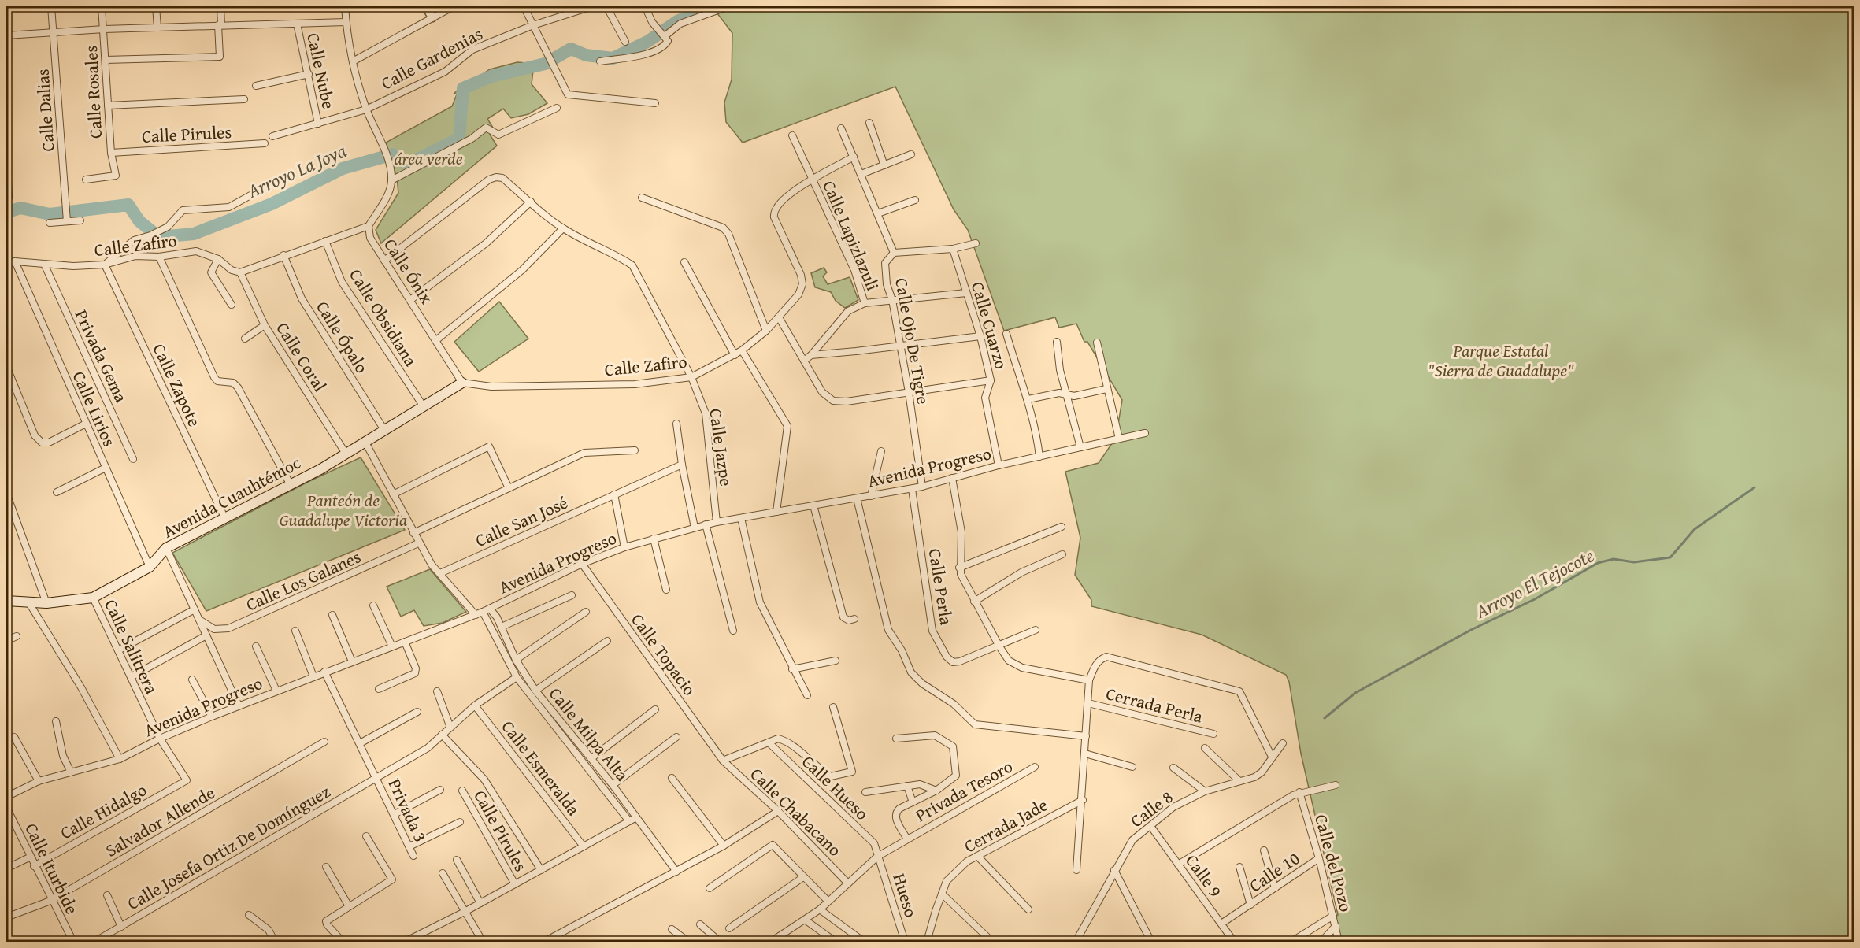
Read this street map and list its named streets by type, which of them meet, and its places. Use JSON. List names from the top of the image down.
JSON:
{
  "streets": {
    "main road": ["Avenida Cuauhtémoc"],
    "street": [
      "Calle Gardenias",
      "Calle Nube",
      "Calle Rosales",
      "Calle Dalias",
      "Calle Pirules",
      "Calle Lapizlazuli",
      "Calle Zafiro",
      "Calle Ónix",
      "Calle Obsidiana",
      "Calle Cuarzo",
      "Calle Ópalo",
      "Calle Ojo De Tigre",
      "Privada Gema",
      "Calle Coral",
      "Calle Zapote",
      "Calle Lirios",
      "Calle Jazpe",
      "Avenida Progreso",
      "Calle San José",
      "Calle Los Galanes",
      "Calle Perla",
      "Calle Salitrera",
      "Calle Topacio",
      "Cerrada Perla",
      "Calle Milpa Alta",
      "Calle Esmeralda",
      "Calle Hueso",
      "Privada Tesoro",
      "Calle 8",
      "Privada 3",
      "Calle Hidalgo",
      "Calle Chabacano",
      "Salvador Allende",
      "Cerrada Jade",
      "Calle Josefa Ortiz De Domínguez",
      "Calle del Pozo",
      "Calle Iturbide",
      "Calle 10",
      "Calle 9",
      "Hueso"
    ]
  },
  "crossings": [
    ["Calle Rosales", "Calle Pirules"],
    ["Calle Pirules", "Calle Milpa Alta"],
    ["Calle Pirules", "Calle Esmeralda"],
    ["Calle Lapizlazuli", "Calle Zafiro"],
    ["Calle Zafiro", "Calle Ónix"],
    ["Calle Zafiro", "Privada Gema"],
    ["Calle Zafiro", "Calle Coral"],
    ["Calle Zafiro", "Calle Zapote"],
    ["Calle Zafiro", "Calle Lirios"],
    ["Calle Zafiro", "Calle Jazpe"],
    ["Calle Zafiro", "Avenida Cuauhtémoc"],
    ["Calle Ónix", "Avenida Cuauhtémoc"],
    ["Calle Obsidiana", "Avenida Cuauhtémoc"],
    ["Calle Cuarzo", "Avenida Progreso"],
    ["Calle Ópalo", "Avenida Cuauhtémoc"],
    ["Calle Ojo De Tigre", "Avenida Progreso"],
    ["Calle Coral", "Avenida Cuauhtémoc"],
    ["Calle Zapote", "Avenida Cuauhtémoc"],
    ["Calle Lirios", "Avenida Cuauhtémoc"],
    ["Calle Jazpe", "Avenida Progreso"],
    ["Avenida Progreso", "Calle Perla"],
    ["Avenida Progreso", "Calle Salitrera"],
    ["Avenida Progreso", "Calle Topacio"],
    ["Avenida Progreso", "Calle Milpa Alta"],
    ["Avenida Cuauhtémoc", "Calle Salitrera"],
    ["Calle Salitrera", "Calle Hidalgo"],
    ["Calle Topacio", "Calle Chabacano"],
    ["Calle Milpa Alta", "Calle Josefa Ortiz De Domínguez"],
    ["Calle Esmeralda", "Calle Josefa Ortiz De Domínguez"],
    ["Calle Hueso", "Privada Tesoro"],
    ["Calle Hueso", "Hueso"],
    ["Privada Tesoro", "Calle Chabacano"],
    ["Privada Tesoro", "Hueso"],
    ["Calle 8", "Calle 9"],
    ["Privada 3", "Calle Josefa Ortiz De Domínguez"],
    ["Calle Hidalgo", "Calle Iturbide"],
    ["Salvador Allende", "Calle Iturbide"],
    ["Calle del Pozo", "Calle 10"],
    ["Calle 10", "Calle 9"]
  ],
  "water": ["Arroyo La Joya", "Arroyo El Tejocote"],
  "parks": ["área verde", "Parque Estatal \"Sierra de Guadalupe\"", "Panteón de Guadalupe Victoria"]
}
